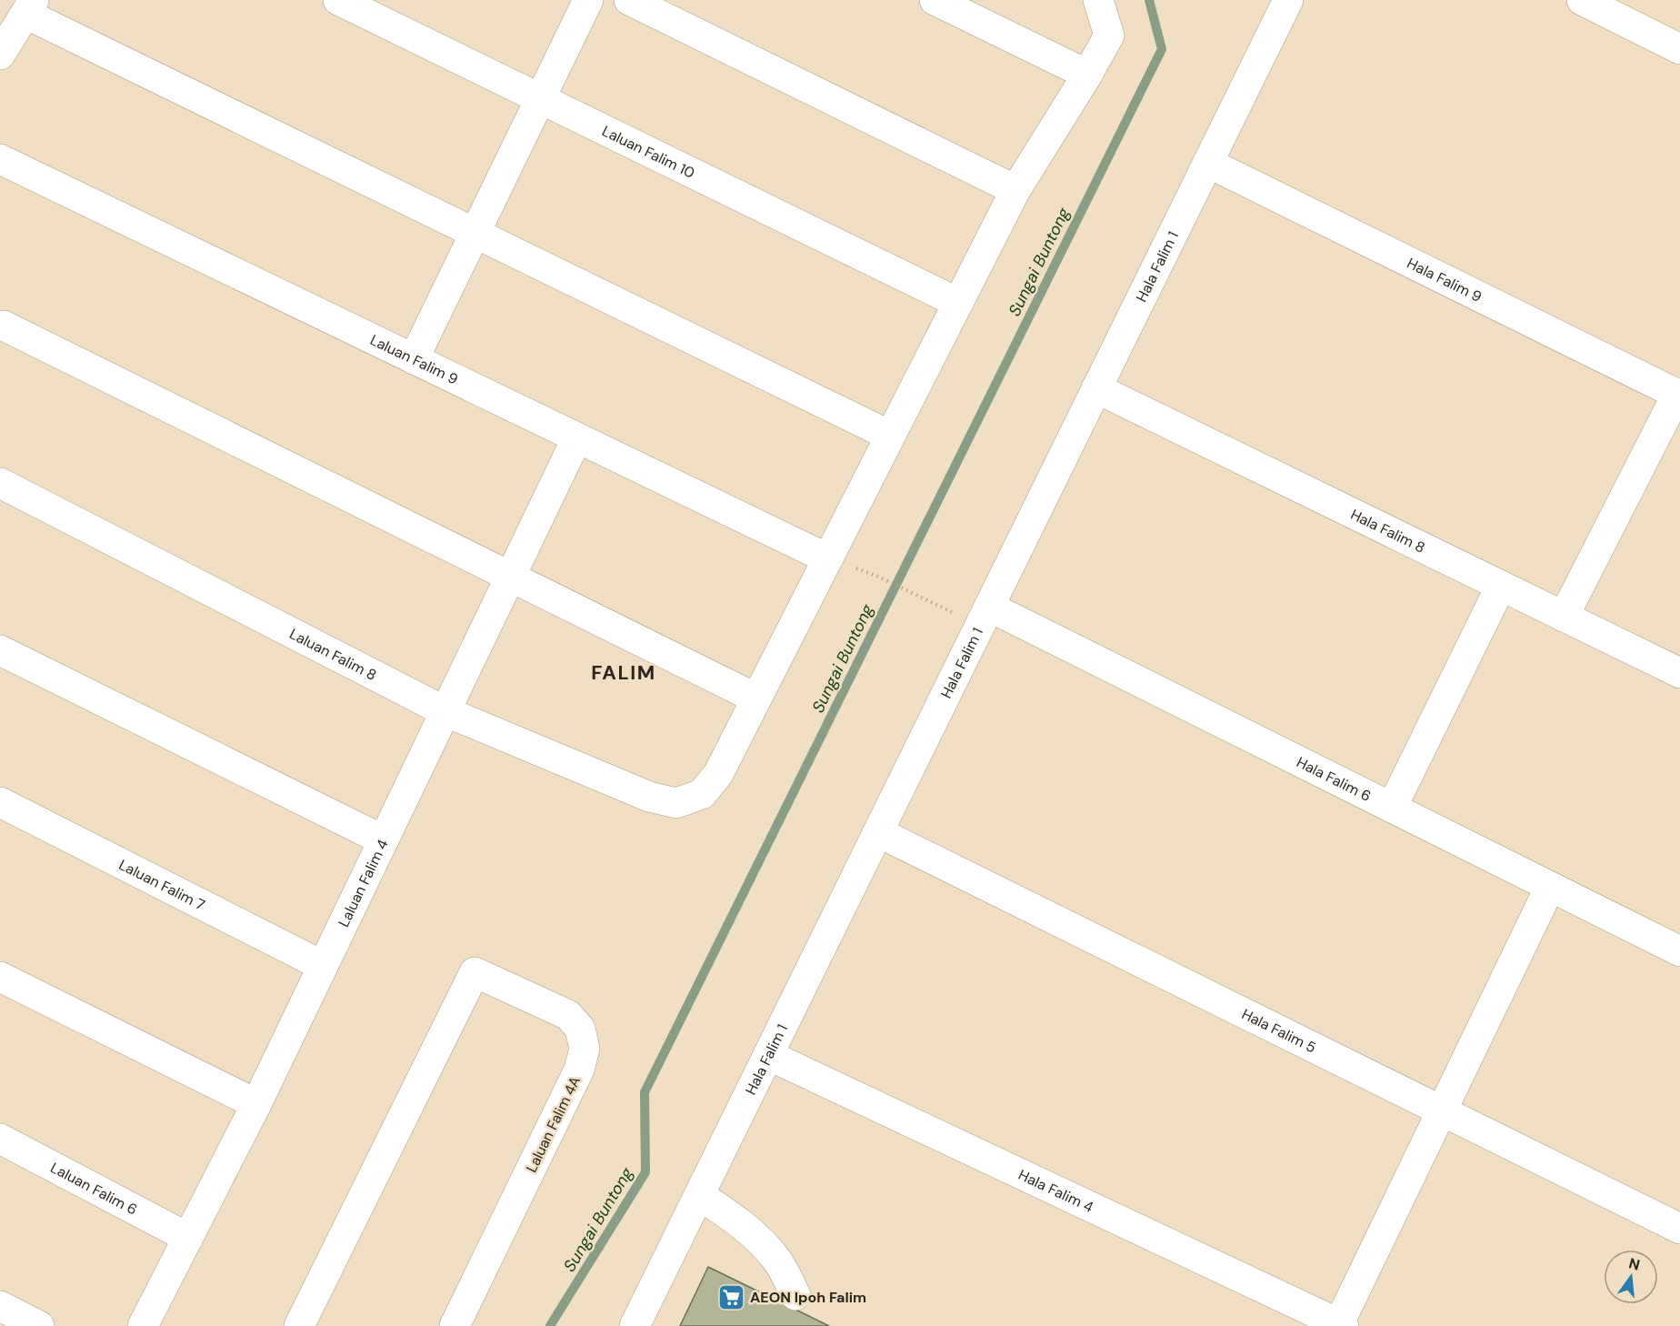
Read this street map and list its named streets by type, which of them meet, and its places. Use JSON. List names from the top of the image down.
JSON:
{
  "streets": {
    "street": [
      "Laluan Falim 10",
      "Hala Falim 1",
      "Hala Falim 9",
      "Laluan Falim 9",
      "Hala Falim 8",
      "Laluan Falim 8",
      "Hala Falim 6",
      "Laluan Falim 4",
      "Laluan Falim 7",
      "Hala Falim 5",
      "Laluan Falim 4A",
      "Laluan Falim 6",
      "Hala Falim 4"
    ]
  },
  "crossings": [
    ["Hala Falim 1", "Hala Falim 9"],
    ["Hala Falim 1", "Hala Falim 8"],
    ["Hala Falim 1", "Hala Falim 6"],
    ["Hala Falim 1", "Hala Falim 5"],
    ["Hala Falim 1", "Hala Falim 4"],
    ["Laluan Falim 9", "Laluan Falim 4"],
    ["Laluan Falim 8", "Laluan Falim 4"],
    ["Laluan Falim 4", "Laluan Falim 7"],
    ["Laluan Falim 4", "Laluan Falim 6"]
  ],
  "districts": ["FALIM"],
  "water": ["Sungai Buntong"],
  "places": {
    "supermarket": ["AEON Ipoh Falim"]
  },
  "north": "top"
}
